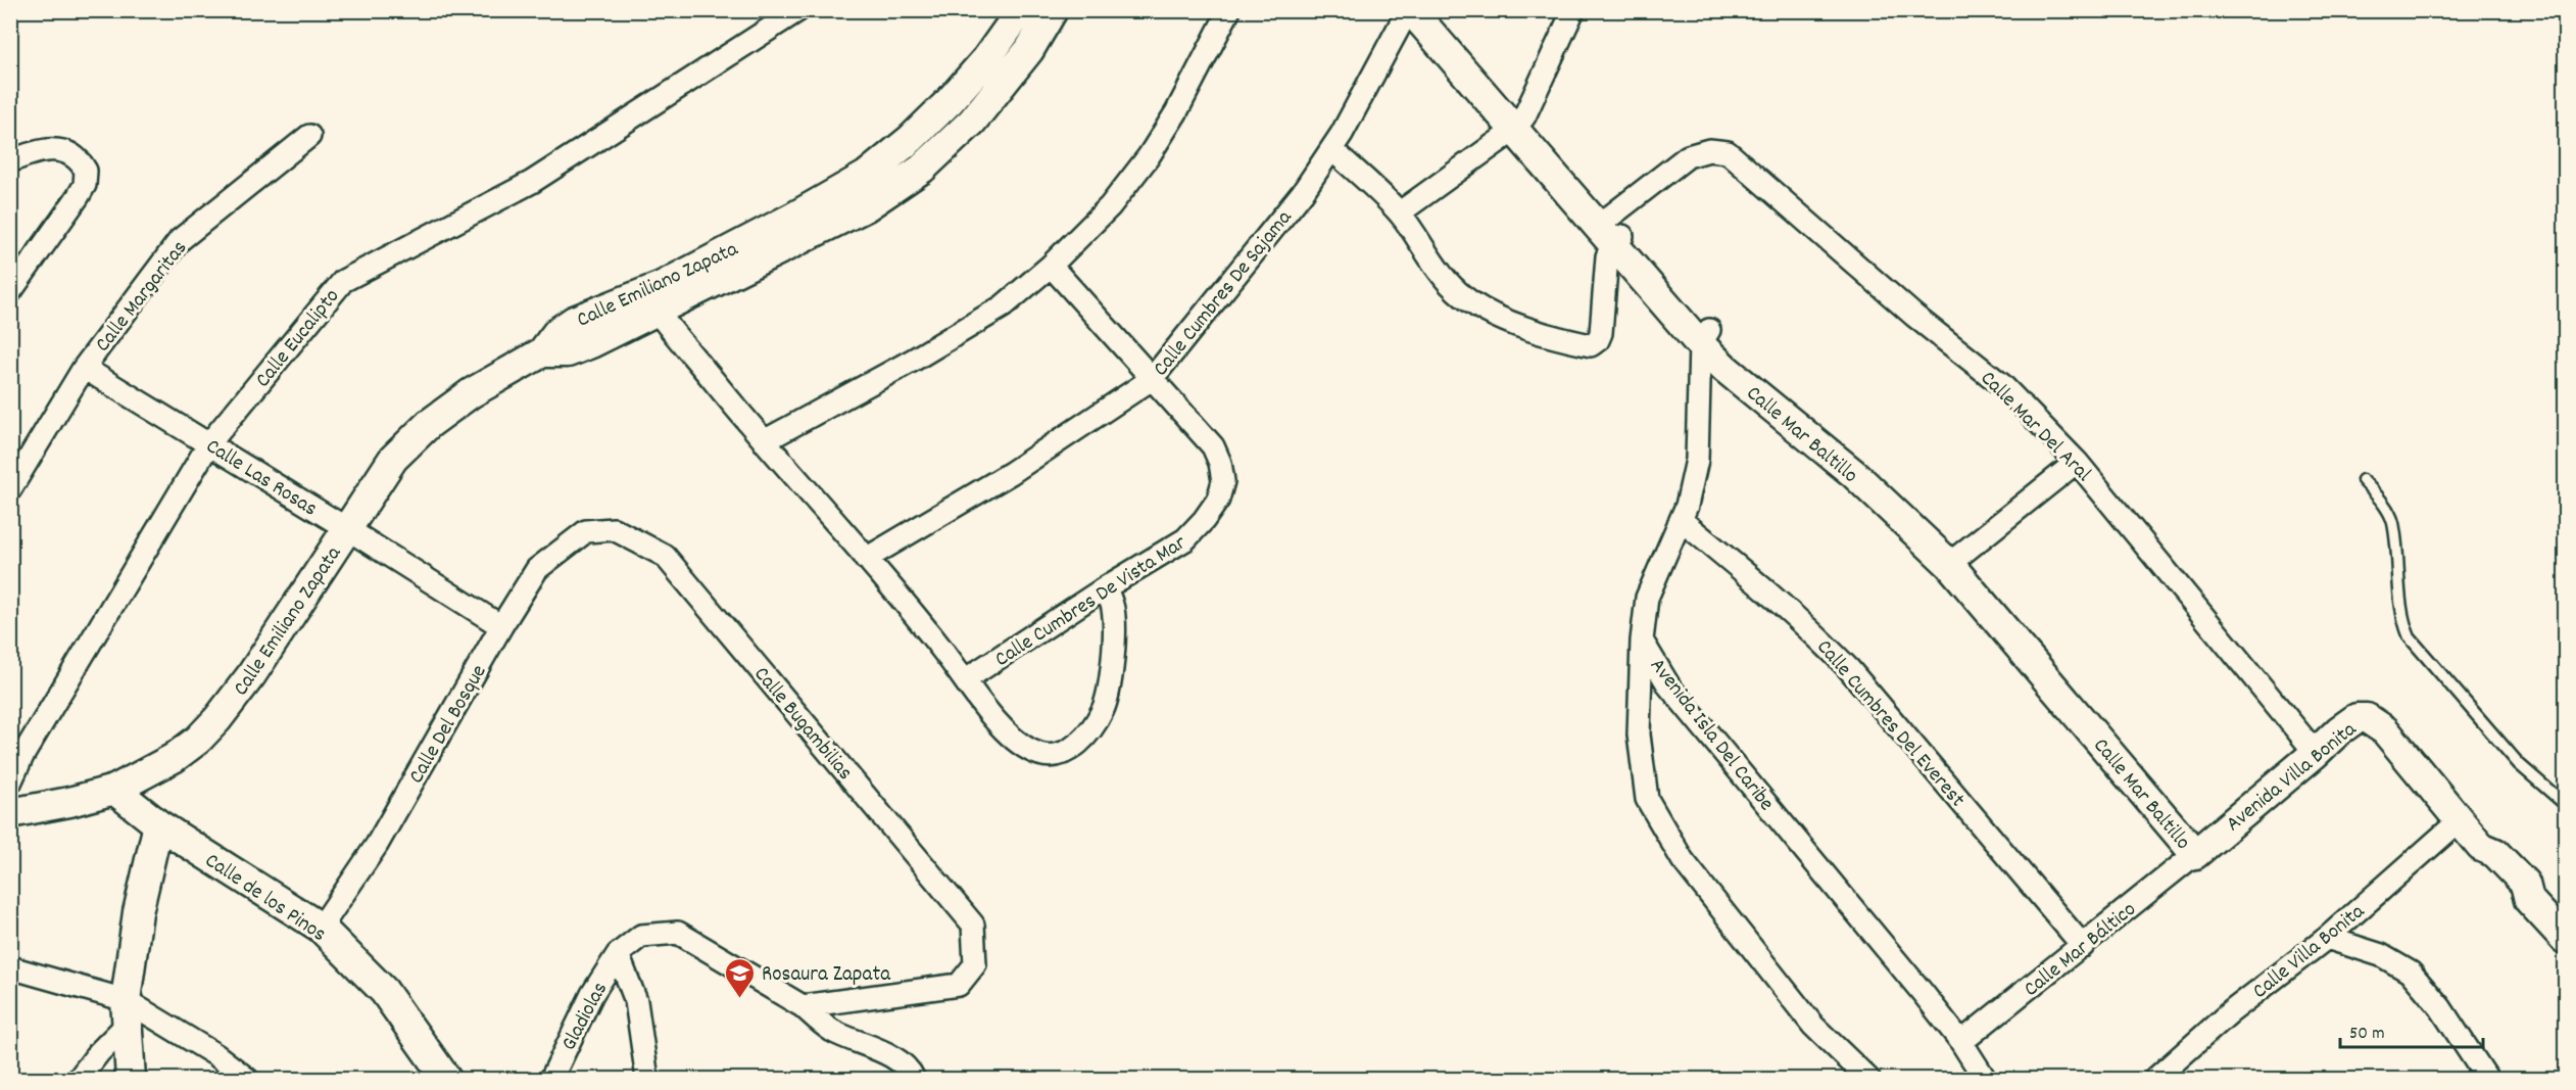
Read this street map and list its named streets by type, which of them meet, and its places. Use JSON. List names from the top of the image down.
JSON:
{
  "streets": {
    "main road": [
      "Calle Emiliano Zapata",
      "Calle Mar Baltillo",
      "Avenida Villa Bonita",
      "Calle de los Pinos"
    ],
    "street": [
      "Calle Cumbres De Sajama",
      "Calle Margaritas",
      "Calle Eucalipto",
      "Calle Mar Del Aral",
      "Calle Las Rosas",
      "Calle Cumbres De Vista Mar",
      "Calle Bugambilias",
      "Calle Cumbres Del Everest",
      "Calle Del Bosque",
      "Avenida Isla Del Caribe",
      "Calle Mar Báltico",
      "Calle Villa Bonita",
      "Gladiolas"
    ]
  },
  "crossings": [
    ["Calle Emiliano Zapata", "Calle Las Rosas"],
    ["Calle Emiliano Zapata", "Calle de los Pinos"],
    ["Calle Cumbres De Sajama", "Calle Mar Baltillo"],
    ["Calle Cumbres De Sajama", "Calle Cumbres De Vista Mar"],
    ["Calle Margaritas", "Calle Las Rosas"],
    ["Calle Eucalipto", "Calle Las Rosas"],
    ["Calle Mar Del Aral", "Calle Mar Baltillo"],
    ["Calle Mar Del Aral", "Avenida Villa Bonita"],
    ["Calle Mar Baltillo", "Avenida Isla Del Caribe"],
    ["Calle Mar Baltillo", "Avenida Villa Bonita"],
    ["Calle Mar Baltillo", "Calle Mar Báltico"],
    ["Calle Las Rosas", "Calle Del Bosque"],
    ["Calle Bugambilias", "Calle Del Bosque"],
    ["Calle Cumbres Del Everest", "Avenida Isla Del Caribe"],
    ["Calle Cumbres Del Everest", "Calle Mar Báltico"],
    ["Calle Del Bosque", "Calle de los Pinos"],
    ["Avenida Isla Del Caribe", "Calle Mar Báltico"],
    ["Avenida Villa Bonita", "Calle Mar Báltico"],
    ["Avenida Villa Bonita", "Calle Villa Bonita"]
  ],
  "places": {
    "school or university": ["Rosaura Zapata"]
  },
  "scale_bar": "50 m"
}
